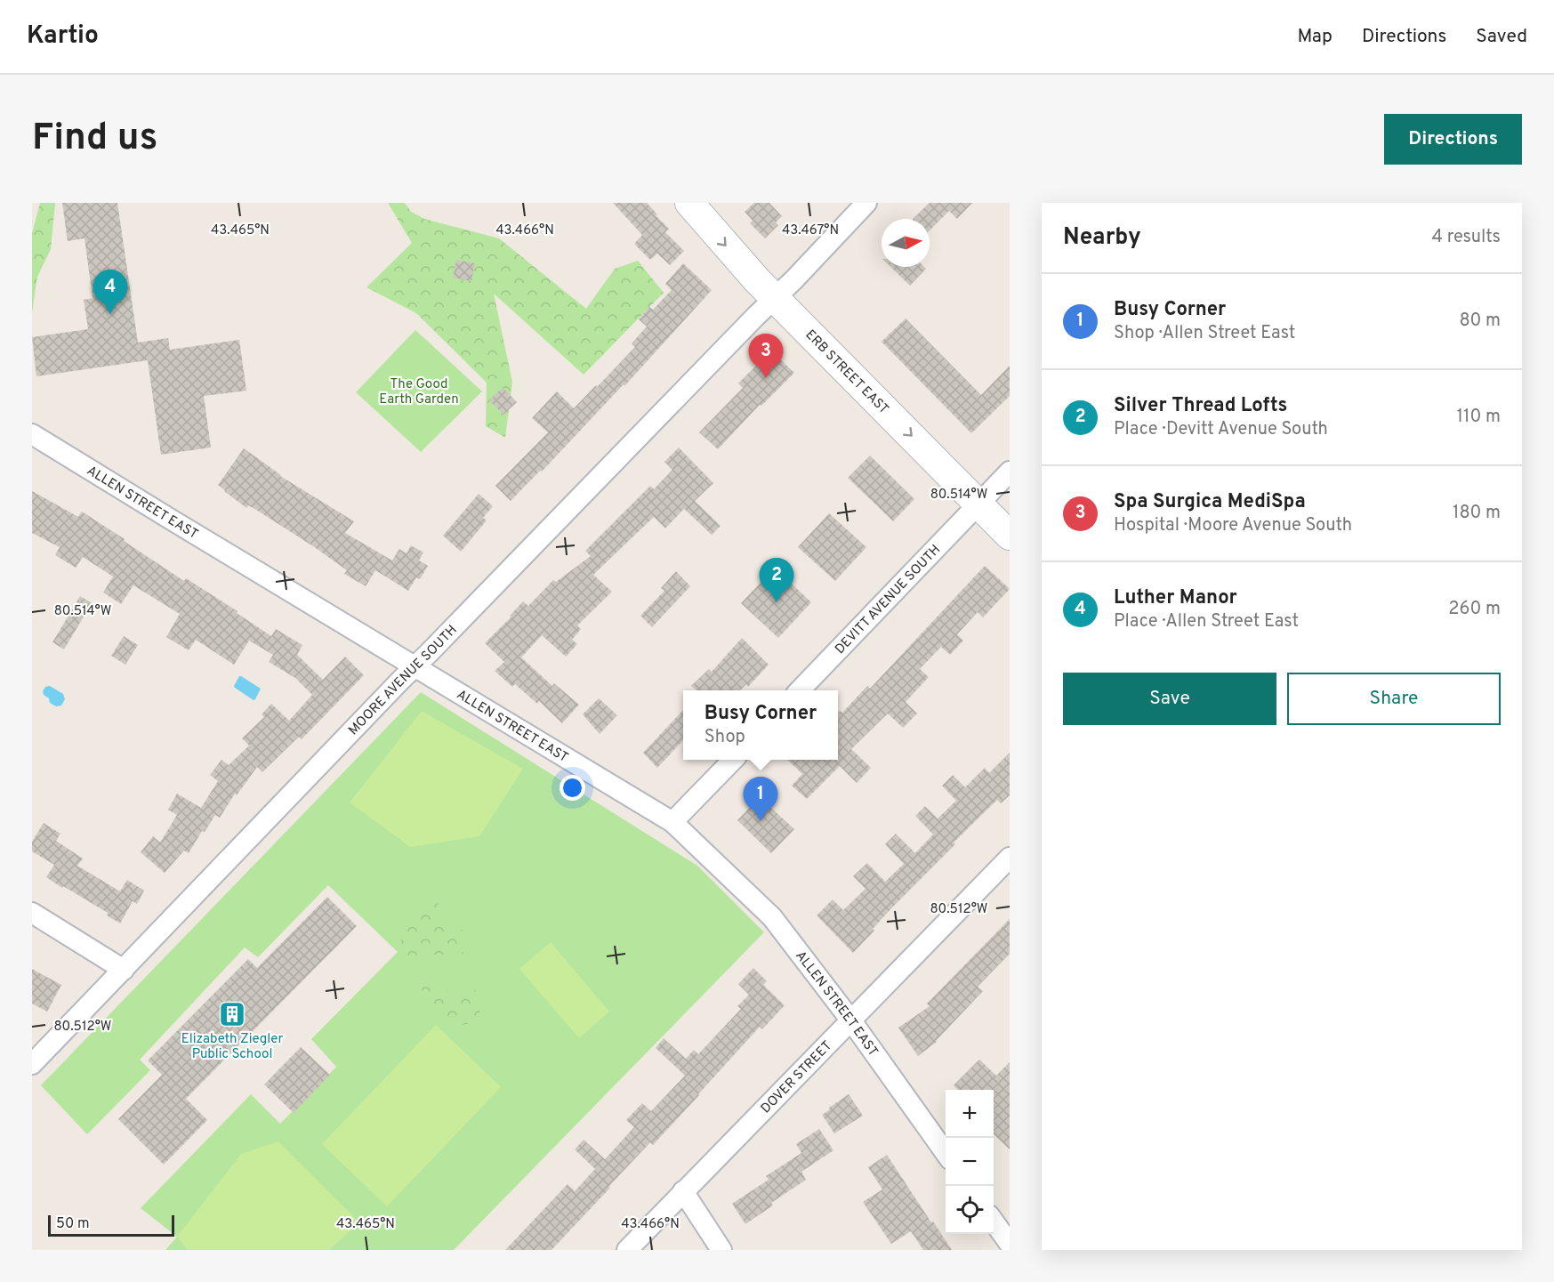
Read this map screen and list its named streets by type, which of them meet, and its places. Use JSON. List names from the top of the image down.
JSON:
{
  "streets": {
    "main road": ["ERB STREET EAST"],
    "street": [
      "ALLEN STREET EAST",
      "DEVITT AVENUE SOUTH",
      "MOORE AVENUE SOUTH",
      "DOVER STREET"
    ]
  },
  "crossings": [
    ["ERB STREET EAST", "DEVITT AVENUE SOUTH"],
    ["ERB STREET EAST", "MOORE AVENUE SOUTH"],
    ["ALLEN STREET EAST", "MOORE AVENUE SOUTH"],
    ["ALLEN STREET EAST", "DOVER STREET"]
  ],
  "one_way": ["ERB STREET EAST"],
  "parks": ["The Good Earth Garden"],
  "places": {
    "building": ["Elizabeth Ziegler Public School"]
  },
  "scale_bar": "50 m",
  "north": "right",
  "page": {
    "header": "Kartio",
    "nav": ["Map", "Directions", "Saved"],
    "buttons": [
      "Directions",
      ["Save", "Share"]
    ],
    "title": "Find us",
    "heading": ["Nearby", "4 results"],
    "pins": [
      "4",
      "3",
      "2",
      "1"
    ],
    "list": [
      {
        "mark": "1",
        "name": "Busy Corner",
        "note": "Shop · Allen Street East",
        "value": "80 m"
      },
      {
        "mark": "2",
        "name": "Silver Thread Lofts",
        "note": "Place · Devitt Avenue South",
        "value": "110 m"
      },
      {
        "mark": "3",
        "name": "Spa Surgica MediSpa",
        "note": "Hospital · Moore Avenue South",
        "value": "180 m"
      },
      {
        "mark": "4",
        "name": "Luther Manor",
        "note": "Place · Allen Street East",
        "value": "260 m"
      }
    ],
    "popup": ["Busy Corner", "Shop"],
    "map_buttons": ["+", "−"],
    "scale": "50 m"
  },
  "coordinates": [
    "43.465°N",
    "43.466°N",
    "43.467°N",
    "80.514°W",
    "80.512°W"
  ]
}
